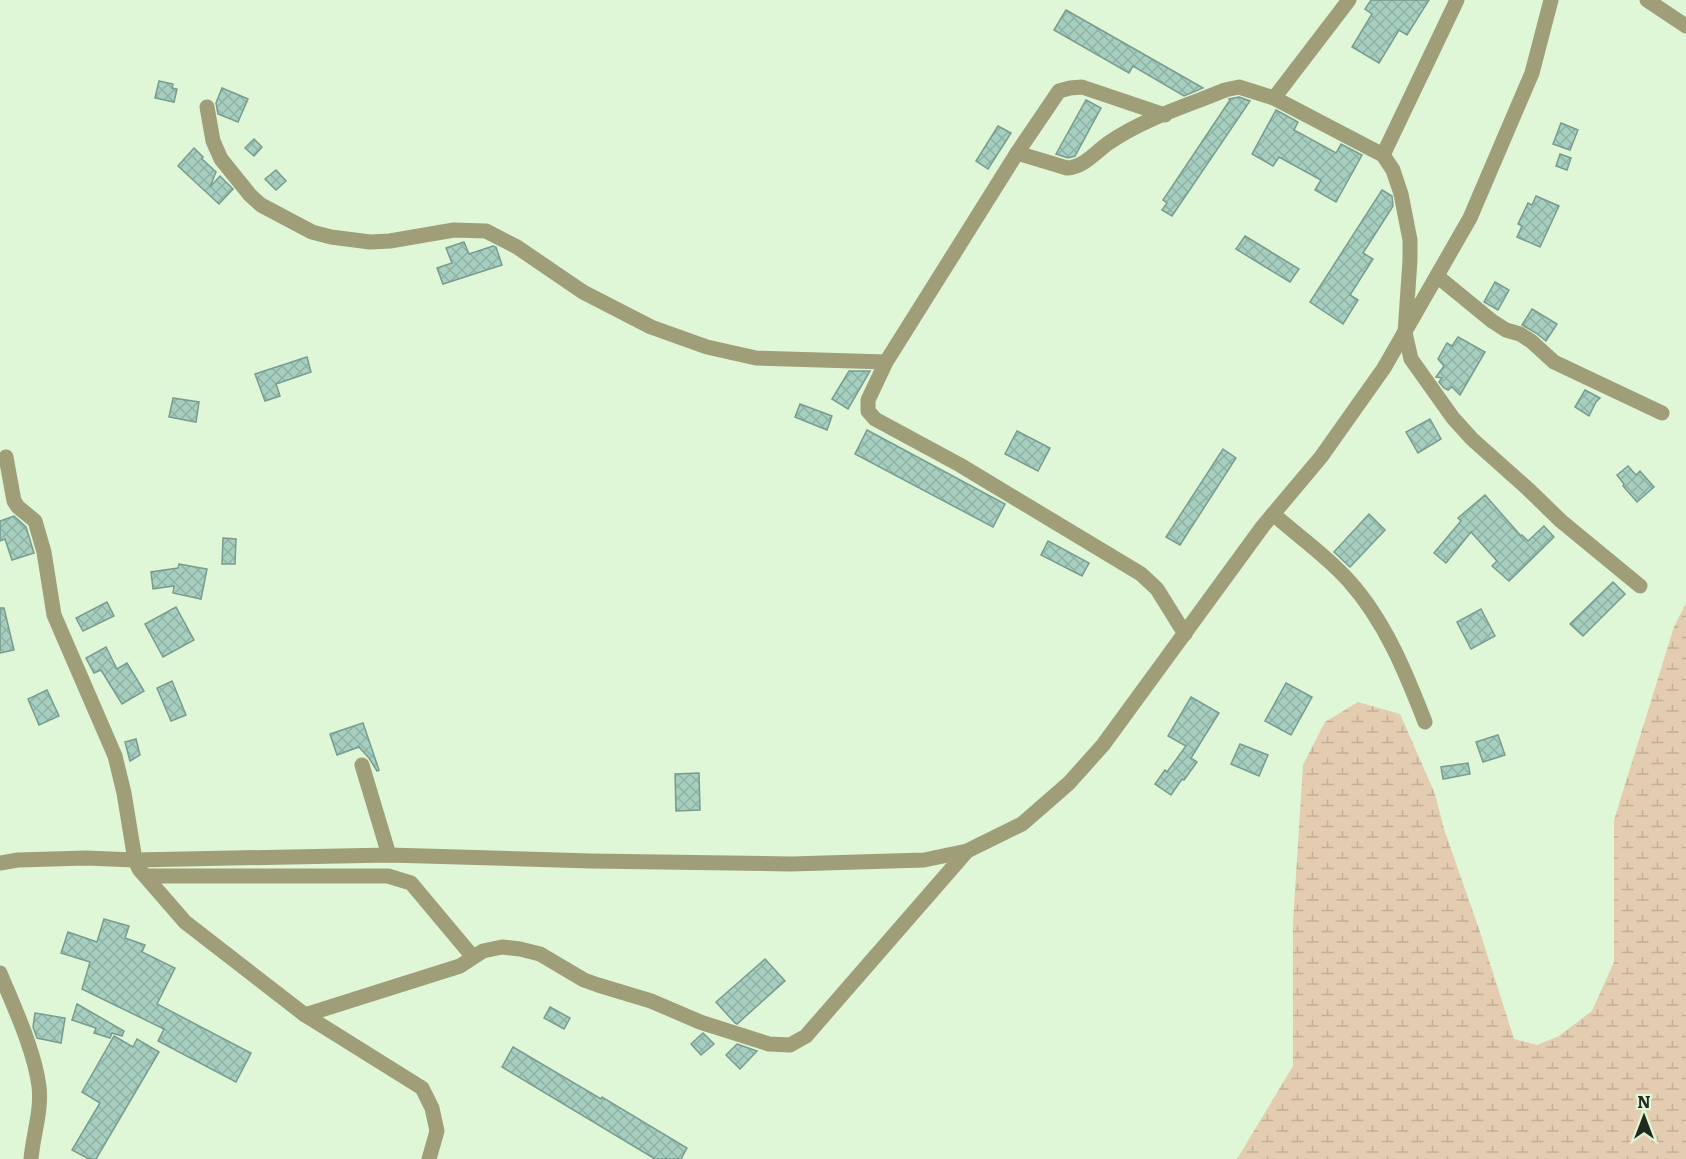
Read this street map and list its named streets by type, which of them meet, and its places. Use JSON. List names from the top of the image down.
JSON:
{
  "north": "top"
}
